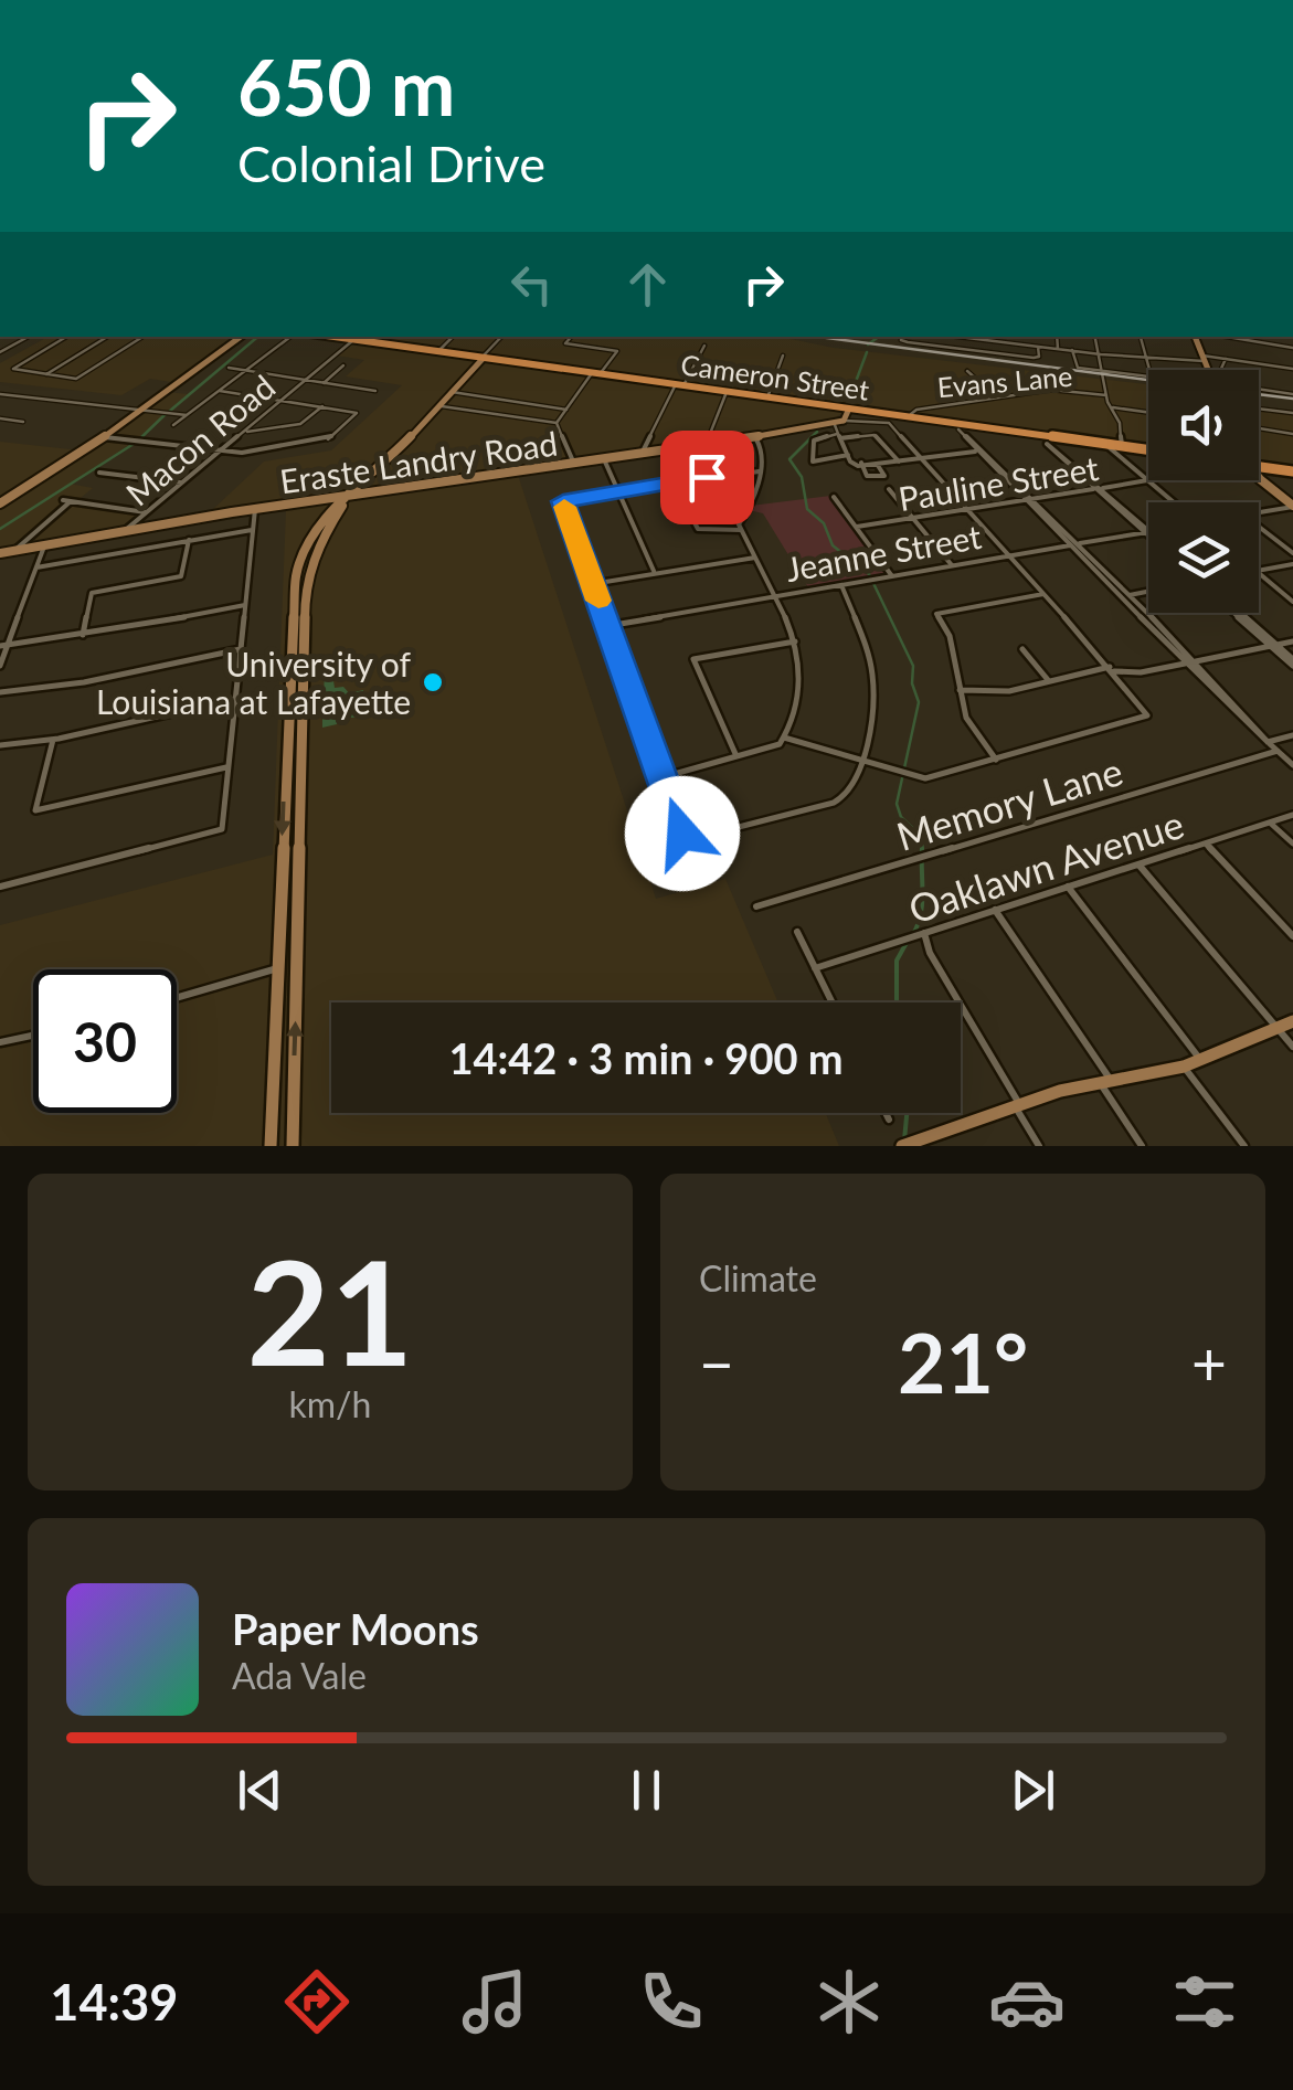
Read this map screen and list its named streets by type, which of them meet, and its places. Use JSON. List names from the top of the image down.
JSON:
{
  "streets": {
    "main road": ["Cameron Street"],
    "street": [
      "Evans Lane",
      "Macon Road",
      "Eraste Landry Road",
      "Pauline Street",
      "Jeanne Street",
      "Memory Lane",
      "Oaklawn Avenue"
    ]
  },
  "crossings": [
    ["Cameron Street", "Evans Lane"],
    ["Cameron Street", "Macon Road"],
    ["Cameron Street", "Eraste Landry Road"],
    ["Macon Road", "Eraste Landry Road"]
  ],
  "places": ["University of Louisiana at Lafayette"],
  "page": {
    "turn": ["650 m", "Colonial Drive"],
    "limit": "30",
    "trip": "14:42 · 3 min · 900 m",
    "tile": [
      ["21", "km/h"],
      "Climate"
    ],
    "heat": ["−", "21°", "+"],
    "song": ["Paper Moons", "Ada Vale"],
    "tabs": "14:39"
  }
}
